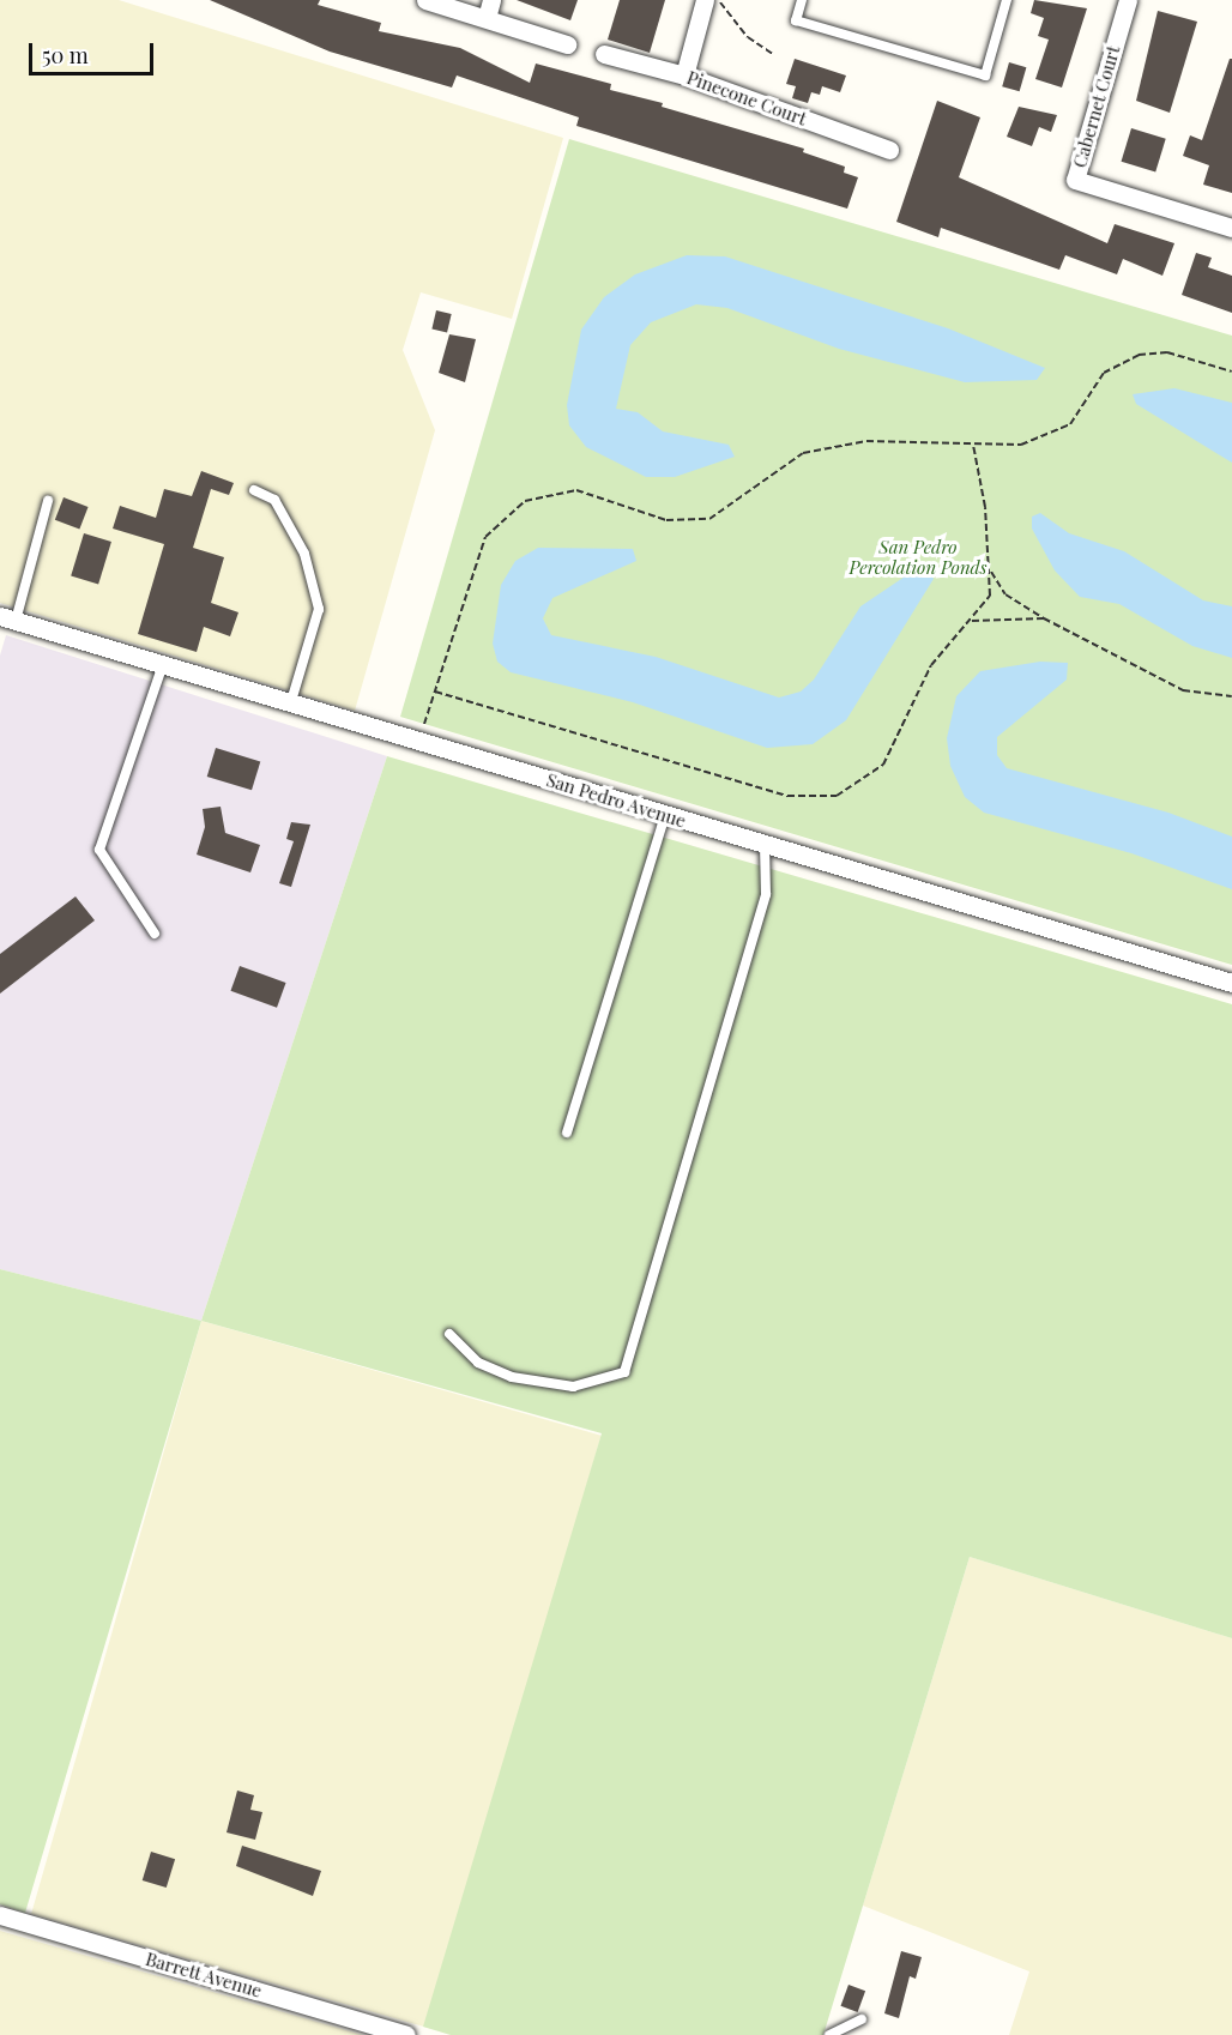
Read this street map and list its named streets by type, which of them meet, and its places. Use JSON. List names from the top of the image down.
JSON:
{
  "streets": {
    "street": [
      "Pinecone Court",
      "Cabernet Court",
      "San Pedro Avenue",
      "Barrett Avenue"
    ]
  },
  "parks": ["San Pedro Percolation Ponds"],
  "scale_bar": "50 m"
}
